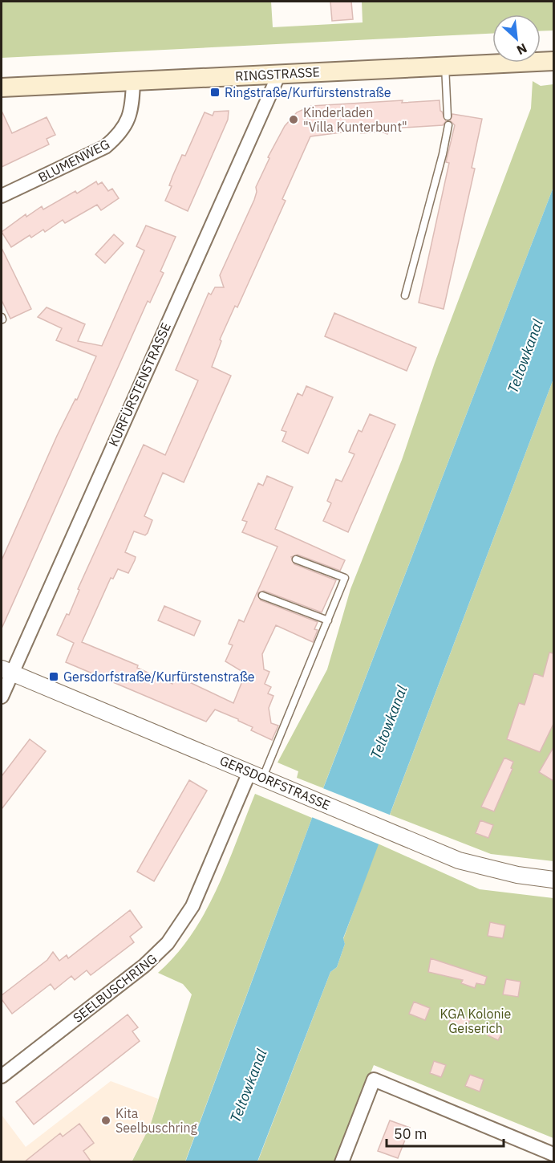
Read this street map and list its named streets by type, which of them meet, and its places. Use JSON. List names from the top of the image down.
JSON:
{
  "streets": {
    "main road": ["RINGSTRASSE"],
    "street": [
      "BLUMENWEG",
      "KURFÜRSTENSTRASSE",
      "GERSDORFSTRASSE",
      "SEELBUSCHRING"
    ]
  },
  "crossings": [
    ["RINGSTRASSE", "BLUMENWEG"],
    ["RINGSTRASSE", "KURFÜRSTENSTRASSE"],
    ["KURFÜRSTENSTRASSE", "GERSDORFSTRASSE"],
    ["GERSDORFSTRASSE", "SEELBUSCHRING"]
  ],
  "water": ["Teltowkanal"],
  "parks": ["KGA Kolonie Geiserich"],
  "places": {
    "transit": ["Ringstraße/Kurfürstenstraße", "Gersdorfstraße/Kurfürstenstraße"],
    "other": ["Kinderladen \"Villa Kunterbunt\"", "Kita Seelbuschring"]
  },
  "scale_bar": "50 m",
  "north": "bottom right"
}
